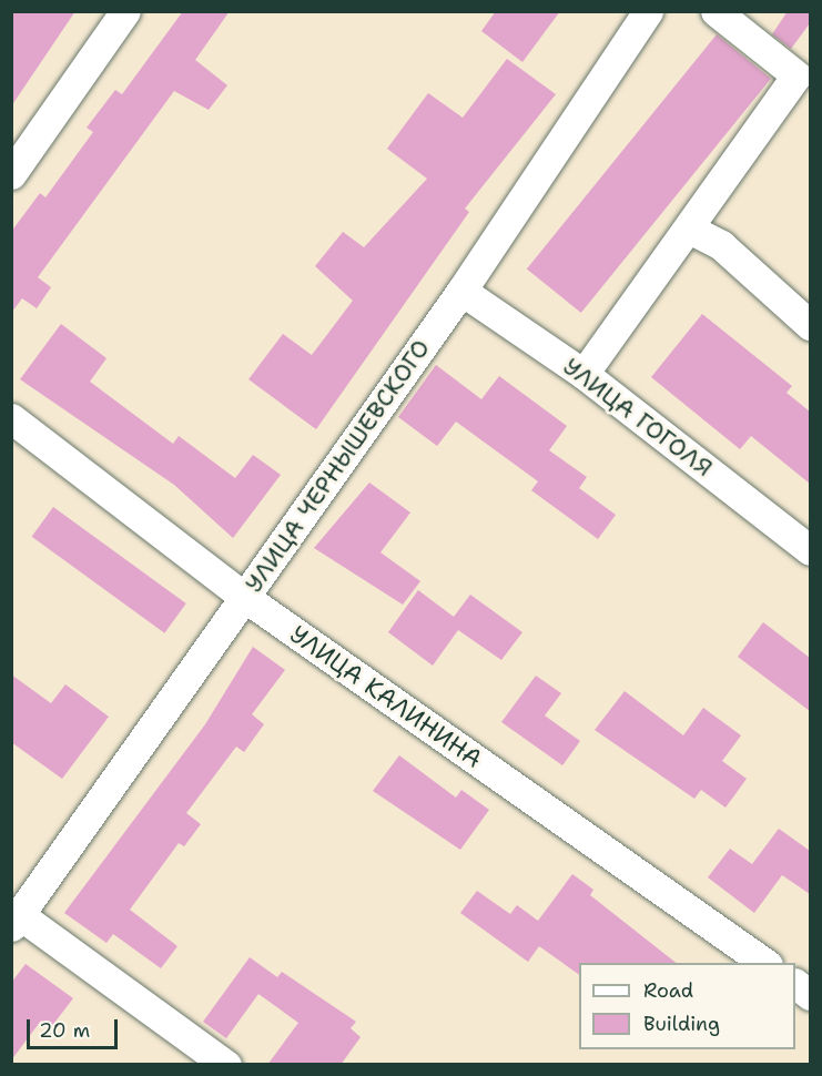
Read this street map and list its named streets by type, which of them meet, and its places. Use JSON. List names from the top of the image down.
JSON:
{
  "streets": {
    "street": ["УЛИЦА ГОГОЛЯ", "УЛИЦА ЧЕРНЫШЕВСКОГО", "УЛИЦА КАЛИНИНА"]
  },
  "crossings": [
    ["УЛИЦА ГОГОЛЯ", "УЛИЦА ЧЕРНЫШЕВСКОГО"],
    ["УЛИЦА ЧЕРНЫШЕВСКОГО", "УЛИЦА КАЛИНИНА"]
  ],
  "legend": ["Road", "Building"],
  "scale_bar": "20 m"
}
